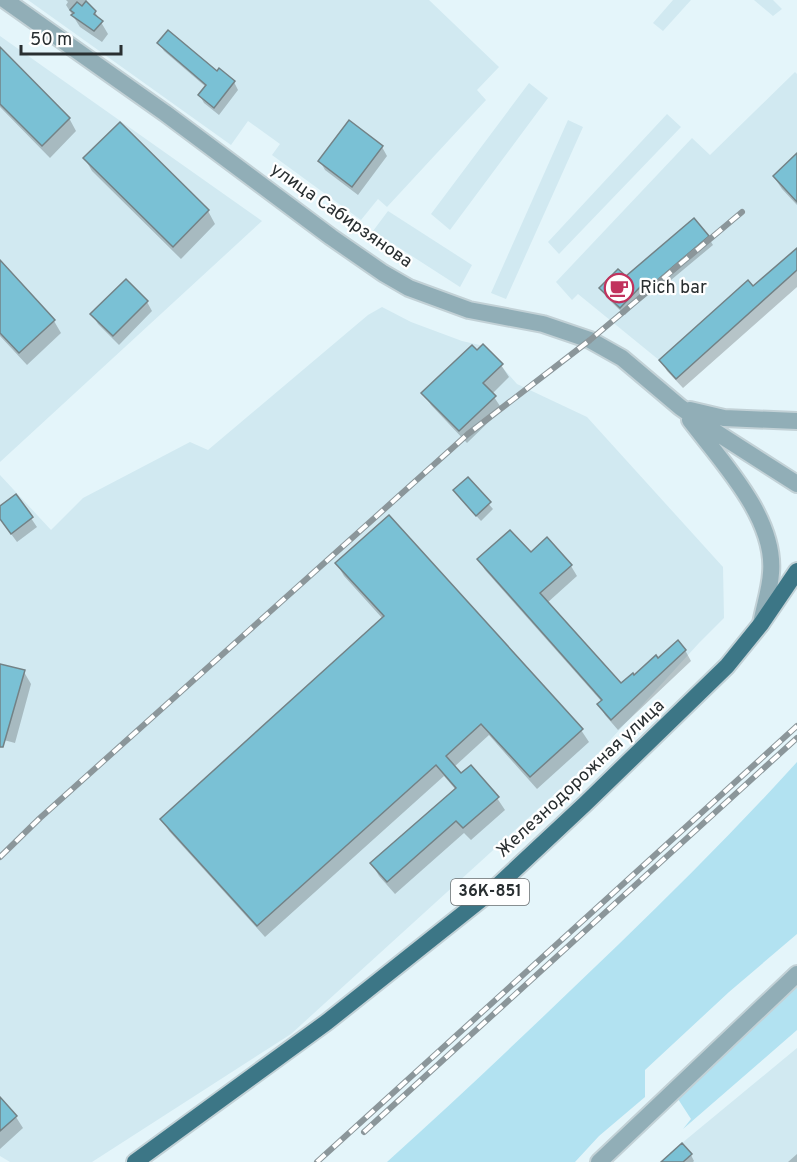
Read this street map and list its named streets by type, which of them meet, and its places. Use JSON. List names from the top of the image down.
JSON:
{
  "streets": {
    "main road": ["Железнодорожная улица", "36К-851"],
    "street": ["улица Сабирзянова"]
  },
  "places": {
    "cafe": ["Rich bar"]
  },
  "scale_bar": "50 m"
}
